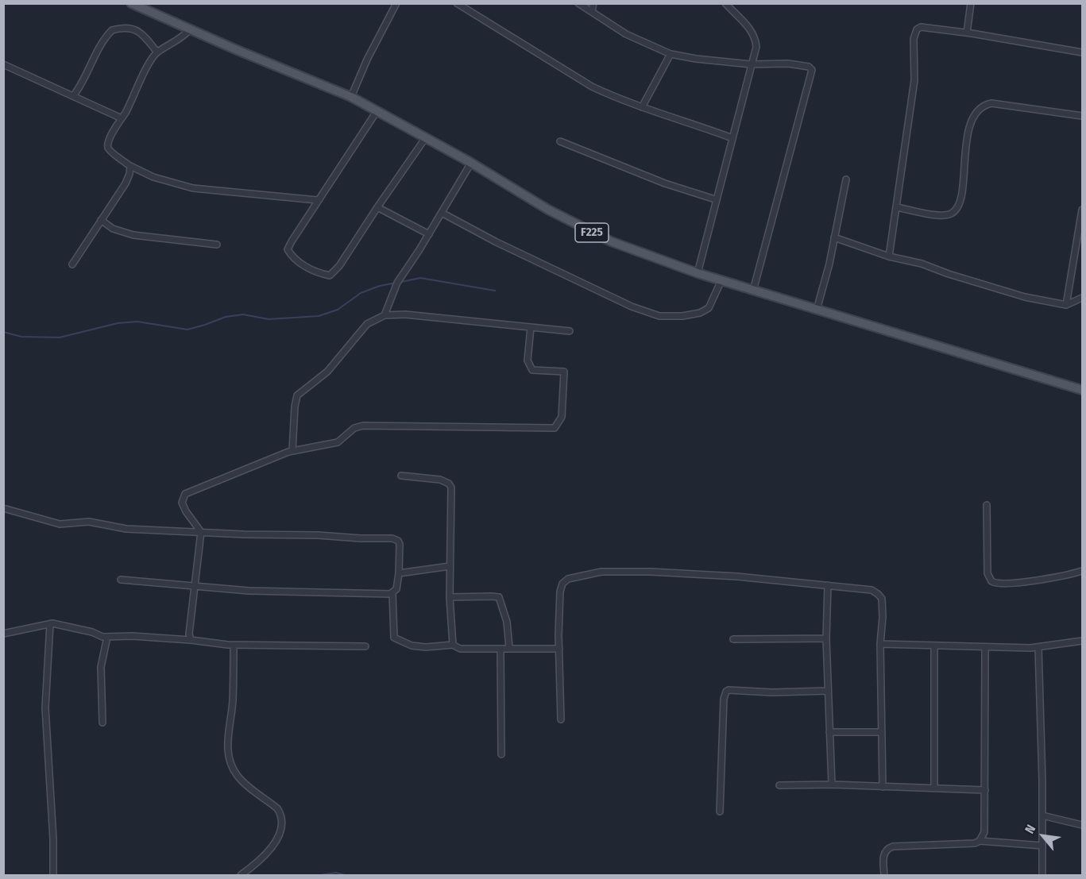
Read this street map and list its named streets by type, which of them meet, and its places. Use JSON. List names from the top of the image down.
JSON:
{
  "streets": {
    "main road": ["F225"]
  },
  "north": "top left"
}
